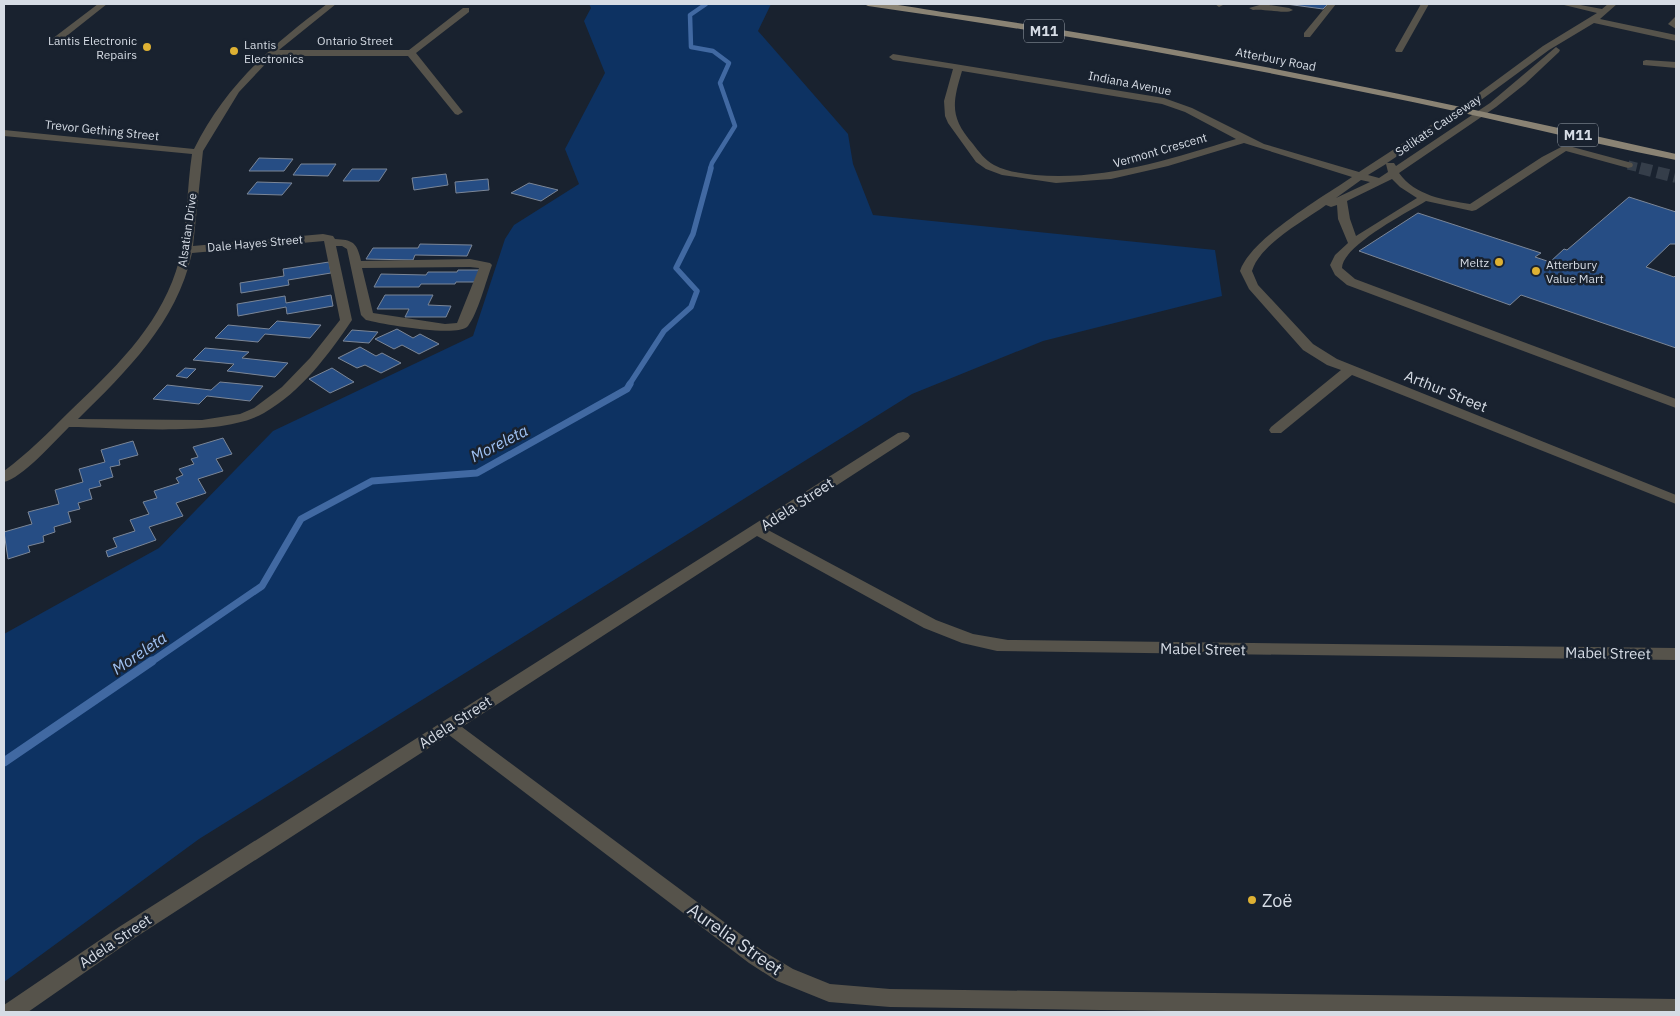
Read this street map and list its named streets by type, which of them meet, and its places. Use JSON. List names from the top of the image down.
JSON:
{
  "streets": {
    "main road": ["M11", "Atterbury Road"],
    "street": [
      "Ontario Street",
      "Indiana Avenue",
      "Selikats Causeway",
      "Trevor Gething Street",
      "Vermont Crescent",
      "Alsatian Drive",
      "Dale Hayes Street",
      "Arthur Street",
      "Adela Street",
      "Mabel Street",
      "Aurelia Street"
    ]
  },
  "crossings": [
    ["Ontario Street", "Alsatian Drive"],
    ["Atterbury Road", "Selikats Causeway"],
    ["Indiana Avenue", "Selikats Causeway"],
    ["Indiana Avenue", "Vermont Crescent"],
    ["Selikats Causeway", "Arthur Street"],
    ["Trevor Gething Street", "Alsatian Drive"],
    ["Alsatian Drive", "Dale Hayes Street"],
    ["Adela Street", "Mabel Street"],
    ["Adela Street", "Aurelia Street"]
  ],
  "water": ["Moreleta"],
  "places": [
    "Lantis Electronic Repairs",
    "Lantis Electronics",
    "Meltz",
    "Atterbury Value Mart",
    "Zoë"
  ]
}
